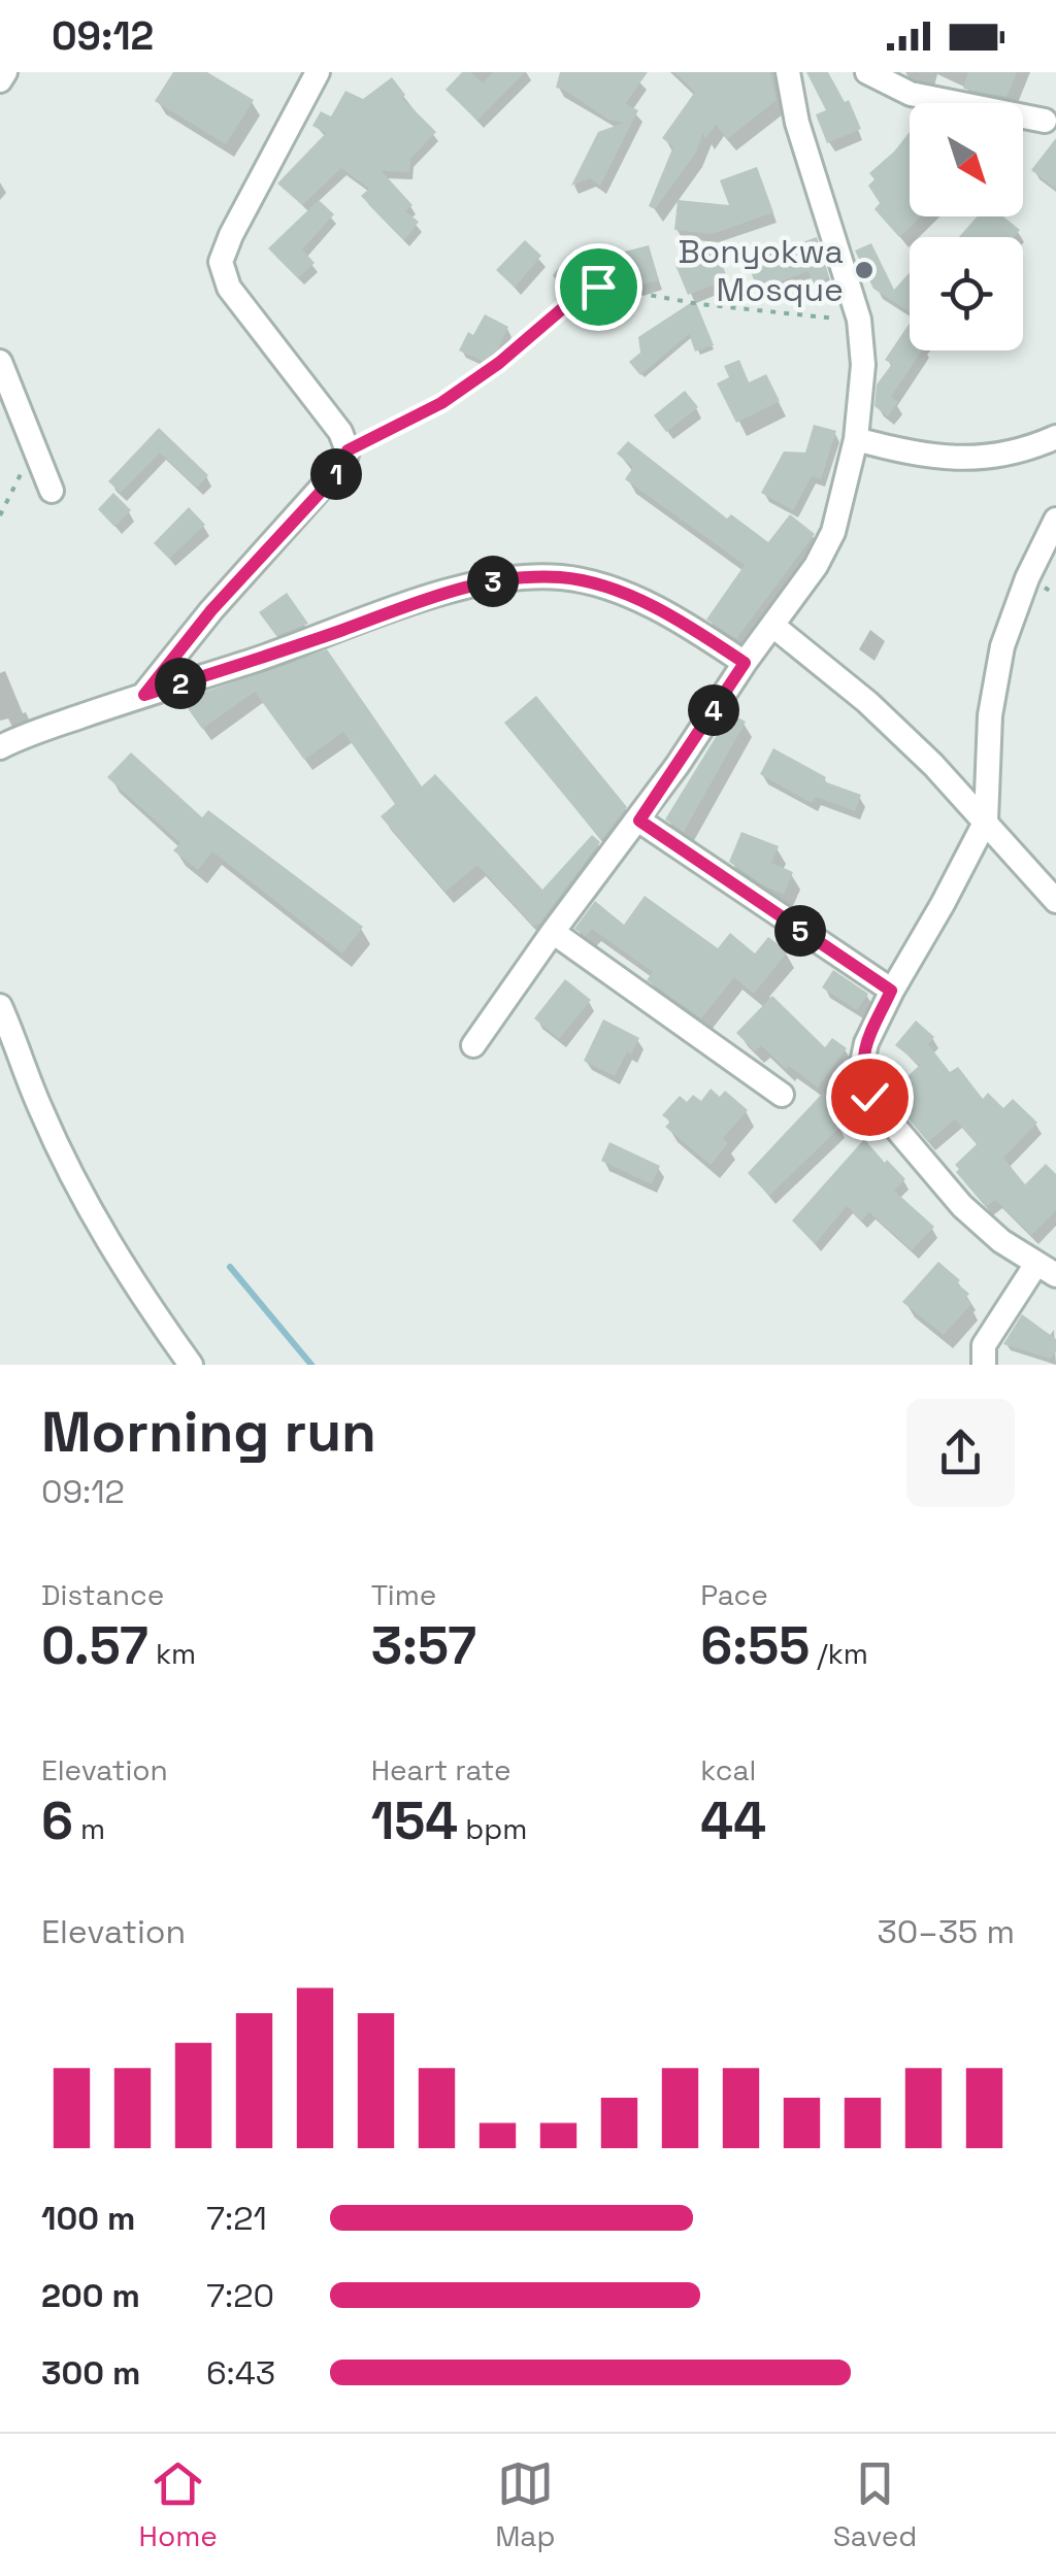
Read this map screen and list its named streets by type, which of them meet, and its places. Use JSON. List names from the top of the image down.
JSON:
{
  "places": ["Bonyokwa Mosque"],
  "north": "bottom right",
  "page": {
    "status": "09:12",
    "pins": [
      "1",
      "3",
      "2",
      "4",
      "5"
    ],
    "heading": ["Morning run", "09:12"],
    "stats": [
      ["Distance", "0.57 km"],
      ["Time", "3:57"],
      ["Pace", "6:55 /km"],
      ["Elevation", "6 m"],
      ["Heart rate", "154 bpm"],
      ["kcal", "44"]
    ],
    "chart": ["Elevation", "30–35 m"],
    "list": [
      {
        "name": "100 m",
        "note": "7:21"
      },
      {
        "name": "200 m",
        "note": "7:20"
      },
      {
        "name": "300 m",
        "note": "6:43"
      }
    ],
    "tabs": ["Home", "Map", "Saved"]
  }
}
